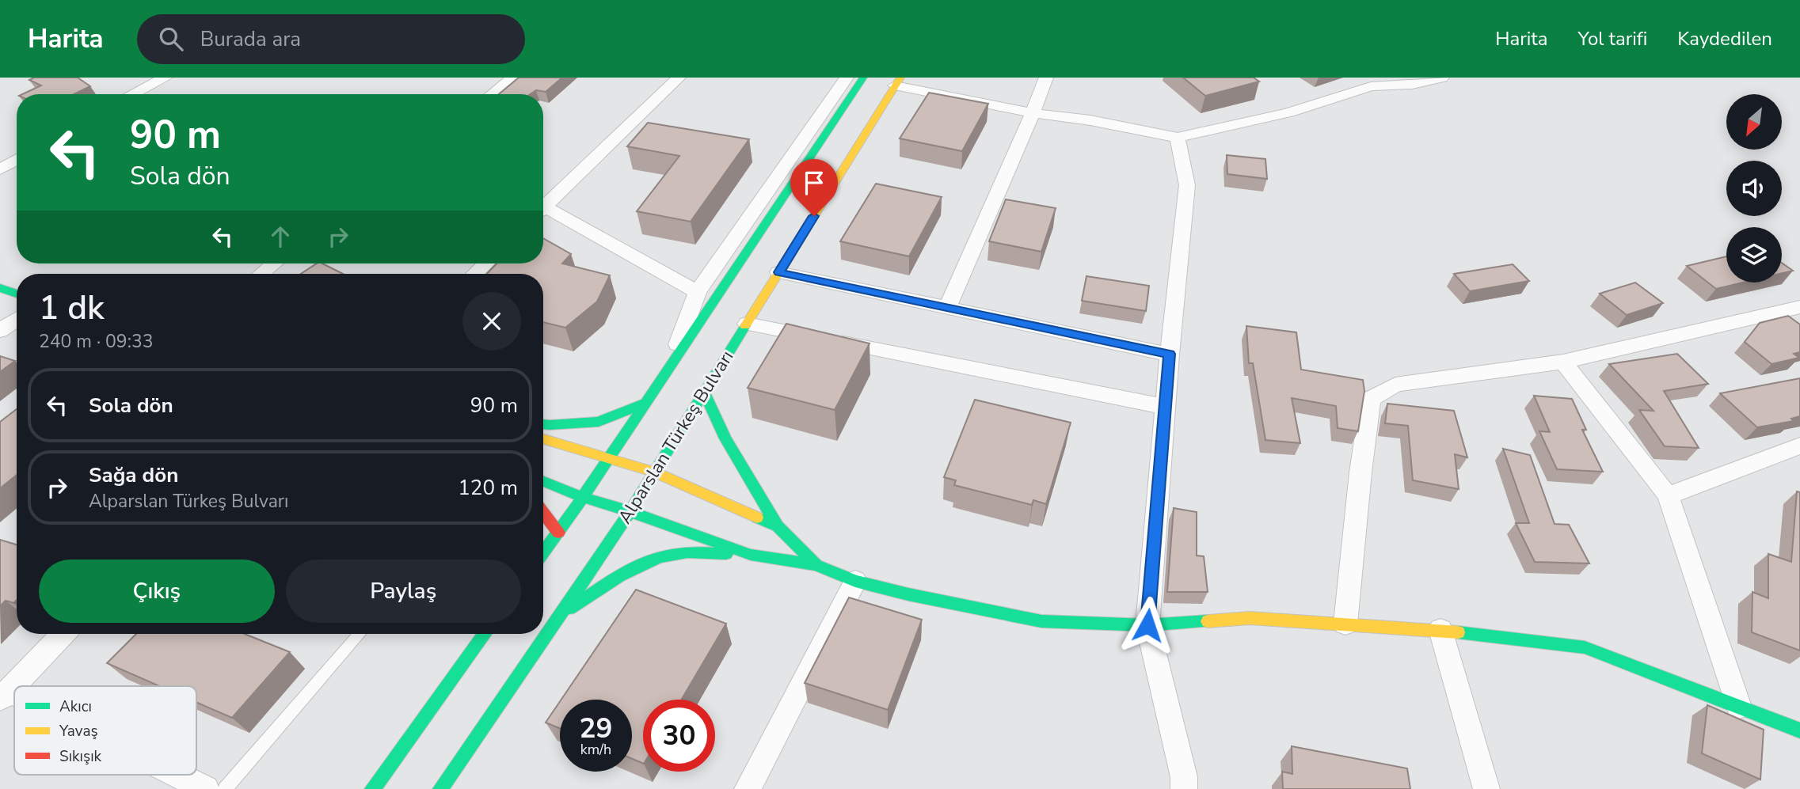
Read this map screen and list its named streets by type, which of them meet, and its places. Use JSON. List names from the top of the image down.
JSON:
{
  "streets": {
    "main road": ["Alparslan Türkeş Bulvarı"]
  },
  "legend": ["Akıcı", "Yavaş", "Sıkışık"],
  "north": "bottom left",
  "page": {
    "header": "Harita",
    "search": "Burada ara",
    "nav": ["Harita", "Yol tarifi", "Kaydedilen"],
    "turn": ["90 m", "Sola dön"],
    "heading": ["1 dk", "240 m · 09:33"],
    "list": [
      {
        "name": "Sola dön",
        "value": "90 m"
      },
      {
        "name": "Sağa dön",
        "note": "Alparslan Türkeş Bulvarı",
        "value": "120 m"
      }
    ],
    "buttons": ["Çıkış", "Paylaş"],
    "speed": "29 km/h",
    "limit": "30"
  }
}
